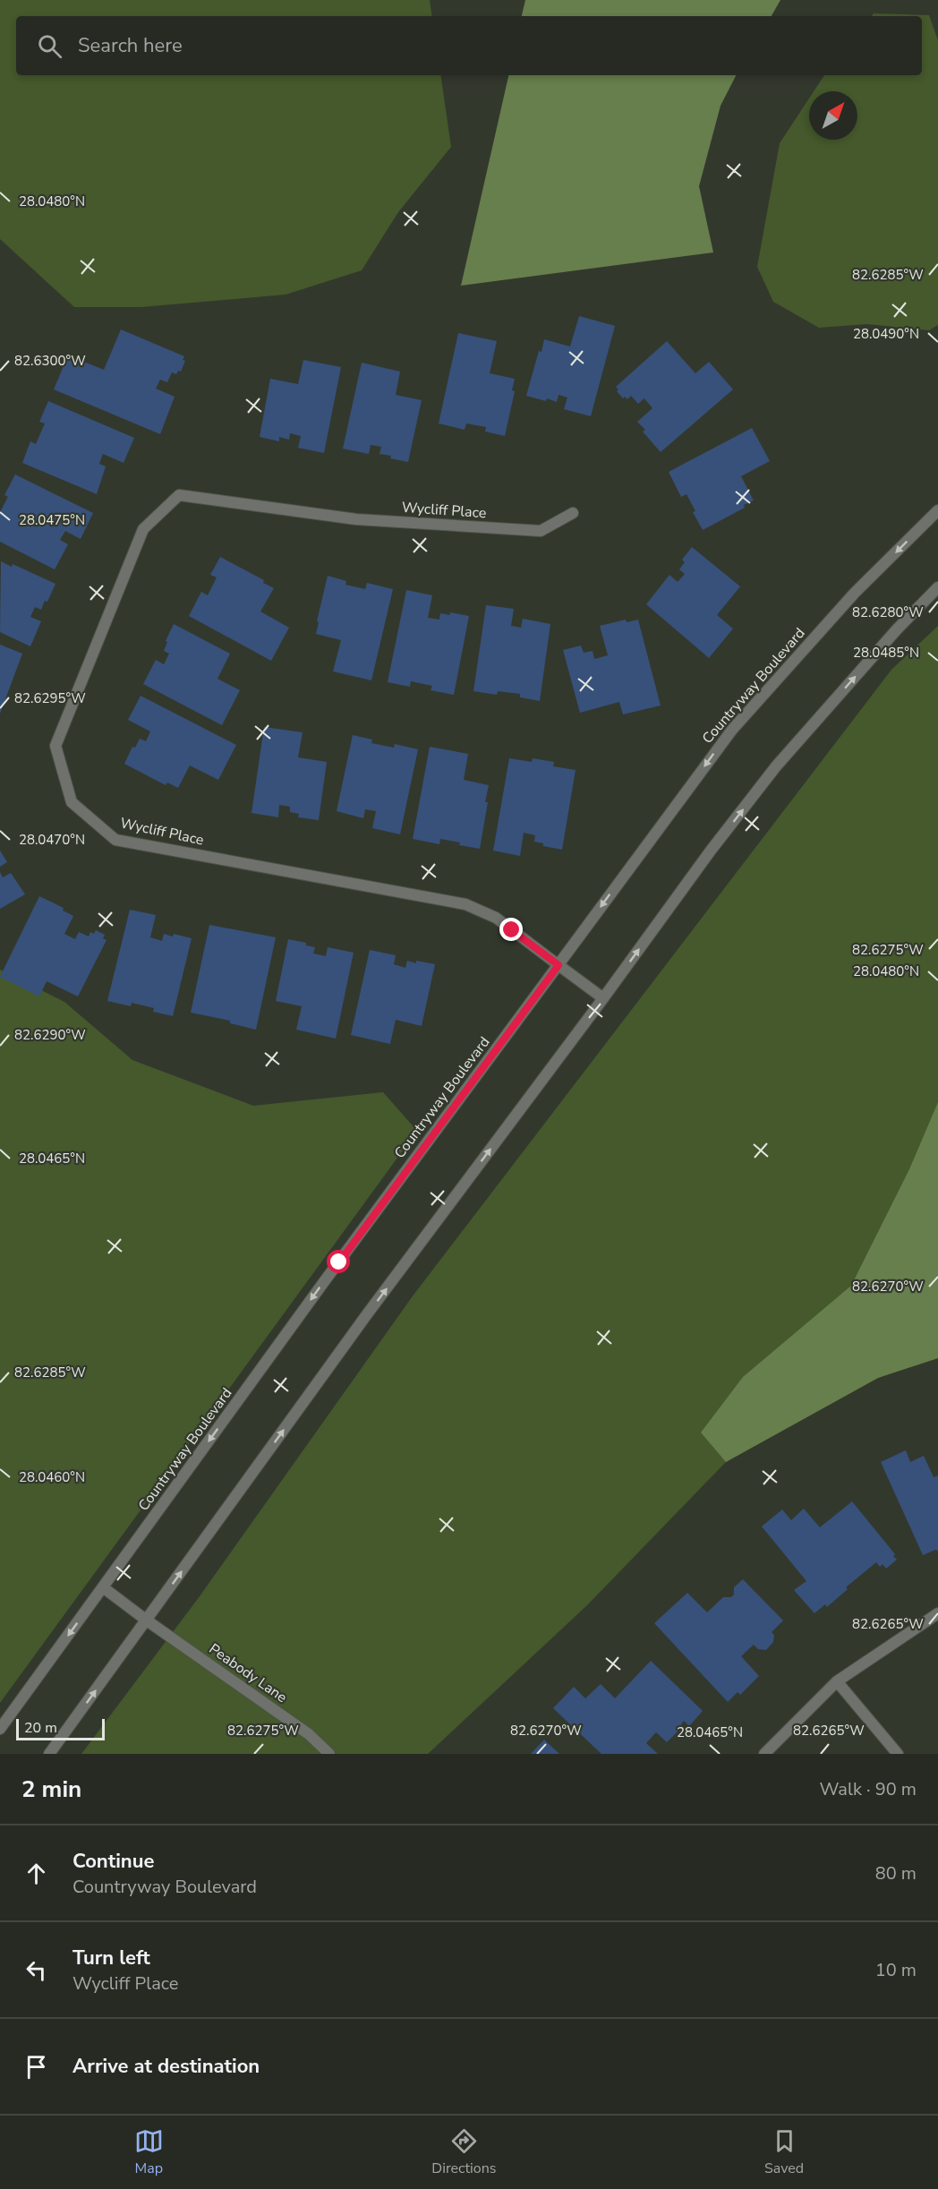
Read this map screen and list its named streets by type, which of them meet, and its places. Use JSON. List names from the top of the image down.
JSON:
{
  "streets": {
    "street": ["Wycliff Place", "Countryway Boulevard", "Peabody Lane"]
  },
  "crossings": [
    ["Wycliff Place", "Countryway Boulevard"],
    ["Countryway Boulevard", "Peabody Lane"]
  ],
  "scale_bar": "20 m",
  "north": "top right",
  "page": {
    "search": "Search here",
    "scale": "20 m",
    "heading": ["2 min", "Walk · 90 m"],
    "list": [
      ["Continue", "Countryway Boulevard", "80 m"],
      ["Turn left", "Wycliff Place", "10 m"],
      "Arrive at destination"
    ],
    "nav": ["Map", "Directions", "Saved"]
  },
  "coordinates": [
    "28.0480°N",
    "82.6285°W",
    "28.0490°N",
    "82.6300°W",
    "28.0475°N",
    "82.6280°W",
    "28.0485°N",
    "82.6295°W",
    "28.0470°N",
    "82.6275°W",
    "82.6290°W",
    "28.0465°N",
    "82.6270°W",
    "28.0460°N",
    "82.6265°W"
  ]
}
